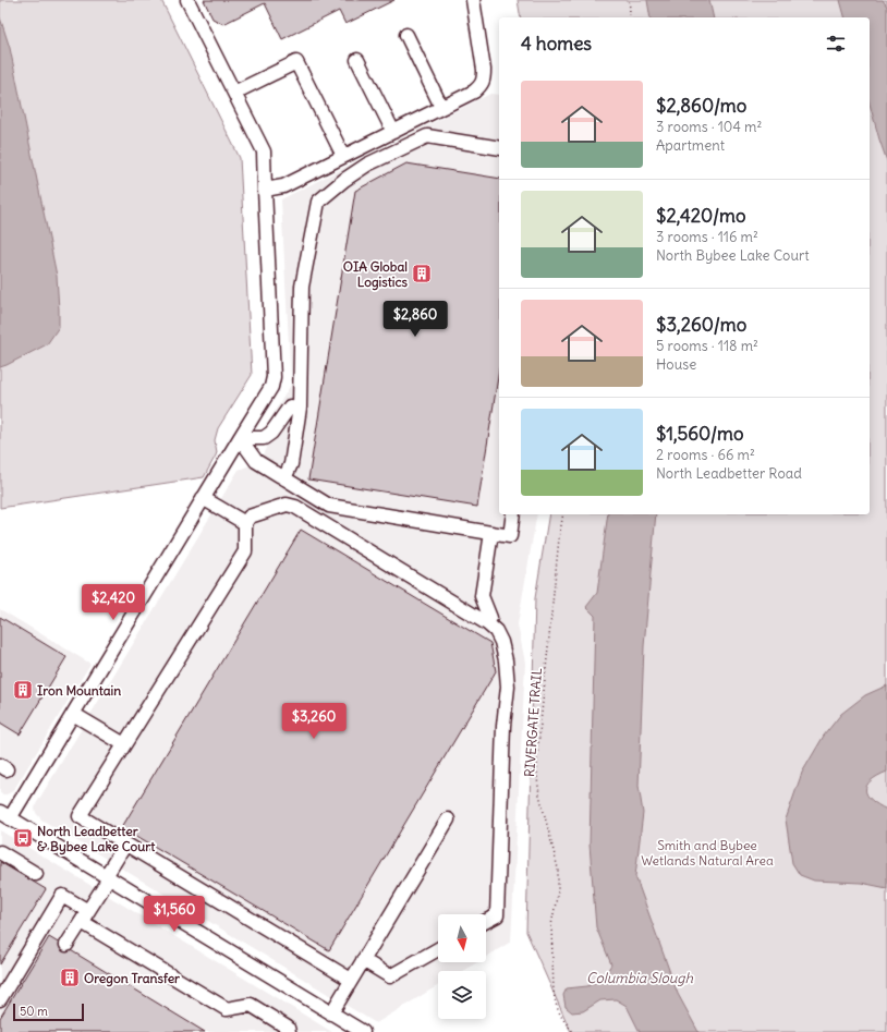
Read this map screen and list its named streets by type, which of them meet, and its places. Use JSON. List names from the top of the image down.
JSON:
{
  "streets": {
    "path": ["RIVERGATE TRAIL"]
  },
  "water": ["Columbia Slough"],
  "parks": ["Smith and Bybee Wetlands Natural Area"],
  "places": {
    "building": ["OIA Global Logistics", "Iron Mountain", "Oregon Transfer"],
    "bus stop": ["North Leadbetter & Bybee Lake Court"]
  },
  "scale_bar": "50 m",
  "north": "bottom",
  "page": {
    "heading": "4 homes",
    "list": [
      {
        "name": "$2,860/mo",
        "note": "3 rooms · 104 m² · Apartment"
      },
      {
        "name": "$2,420/mo",
        "note": "3 rooms · 116 m² · North Bybee Lake Court"
      },
      {
        "name": "$3,260/mo",
        "note": "5 rooms · 118 m² · House"
      },
      {
        "name": "$1,560/mo",
        "note": "2 rooms · 66 m² · North Leadbetter Road"
      }
    ],
    "price": [
      "$2,860",
      "$2,420",
      "$3,260",
      "$1,560"
    ],
    "scale": "50 m"
  }
}
